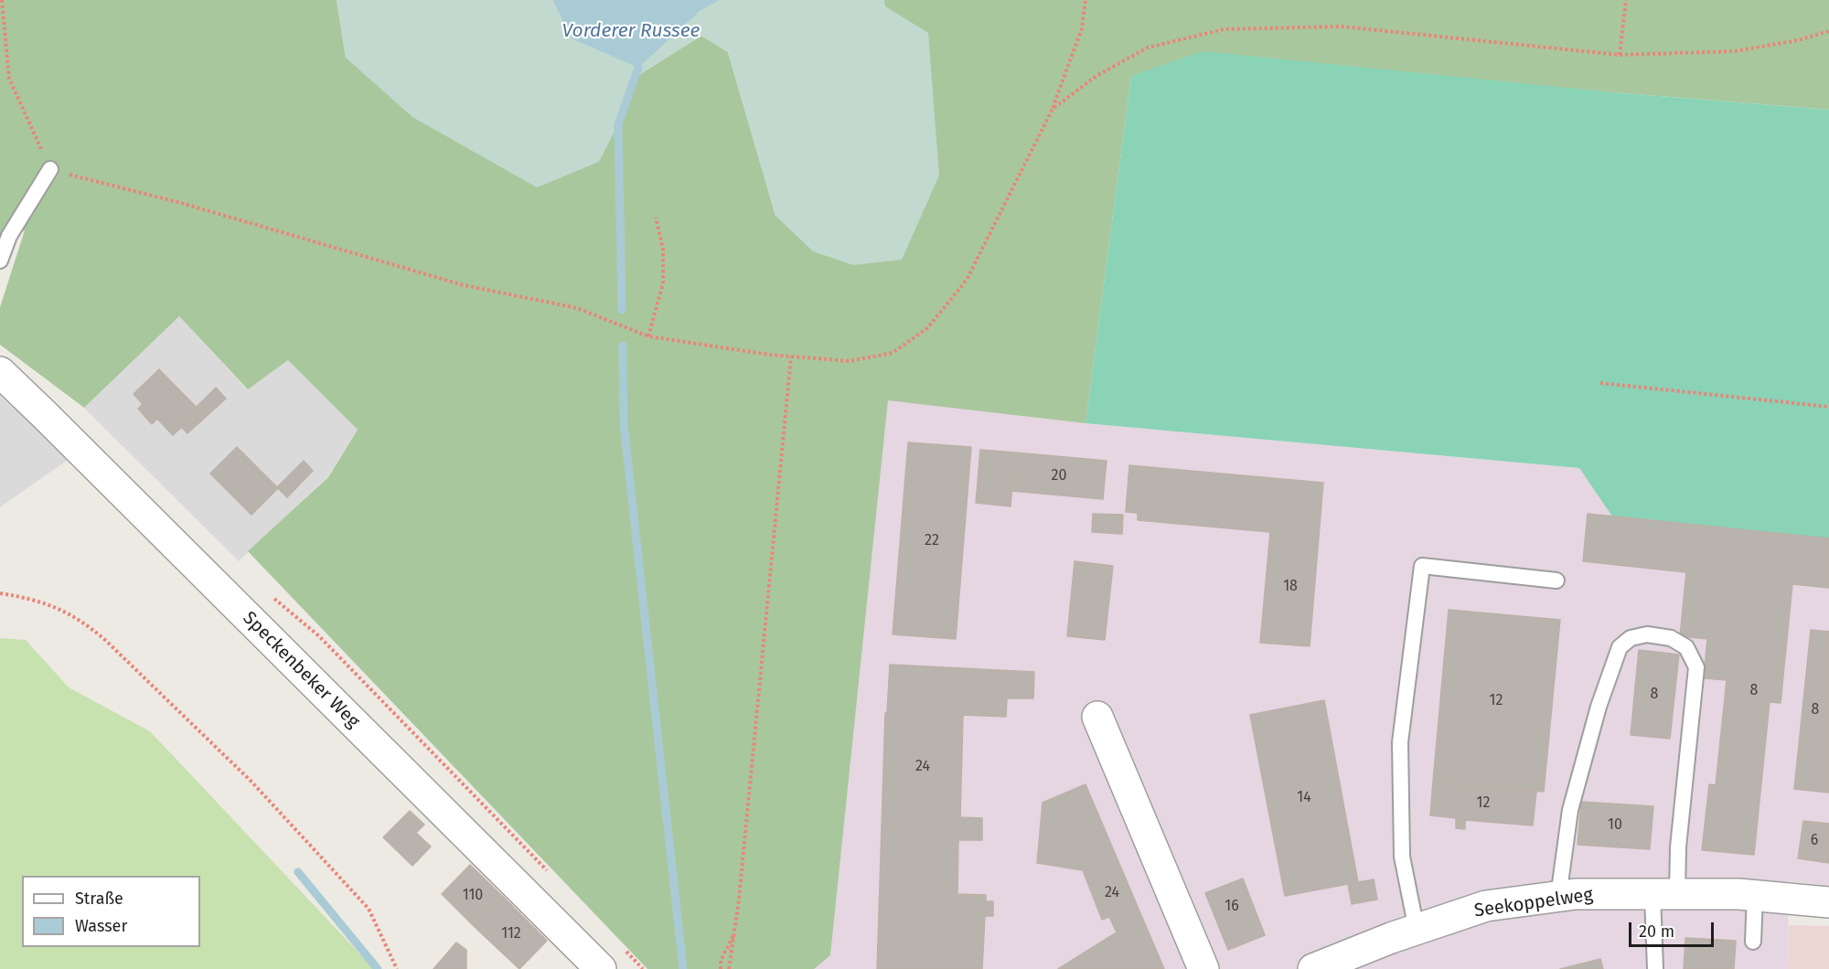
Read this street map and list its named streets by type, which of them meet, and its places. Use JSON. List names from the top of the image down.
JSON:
{
  "streets": {
    "street": ["Speckenbeker Weg", "Seekoppelweg"]
  },
  "water": ["Vorderer Russee"],
  "house_numbers": [
    "20",
    "22",
    "18",
    "8",
    "8",
    "12",
    "8",
    "24",
    "14",
    "12",
    "10",
    "6",
    "24",
    "110",
    "16",
    "112"
  ],
  "legend": ["Straße", "Wasser"],
  "scale_bar": "20 m"
}
